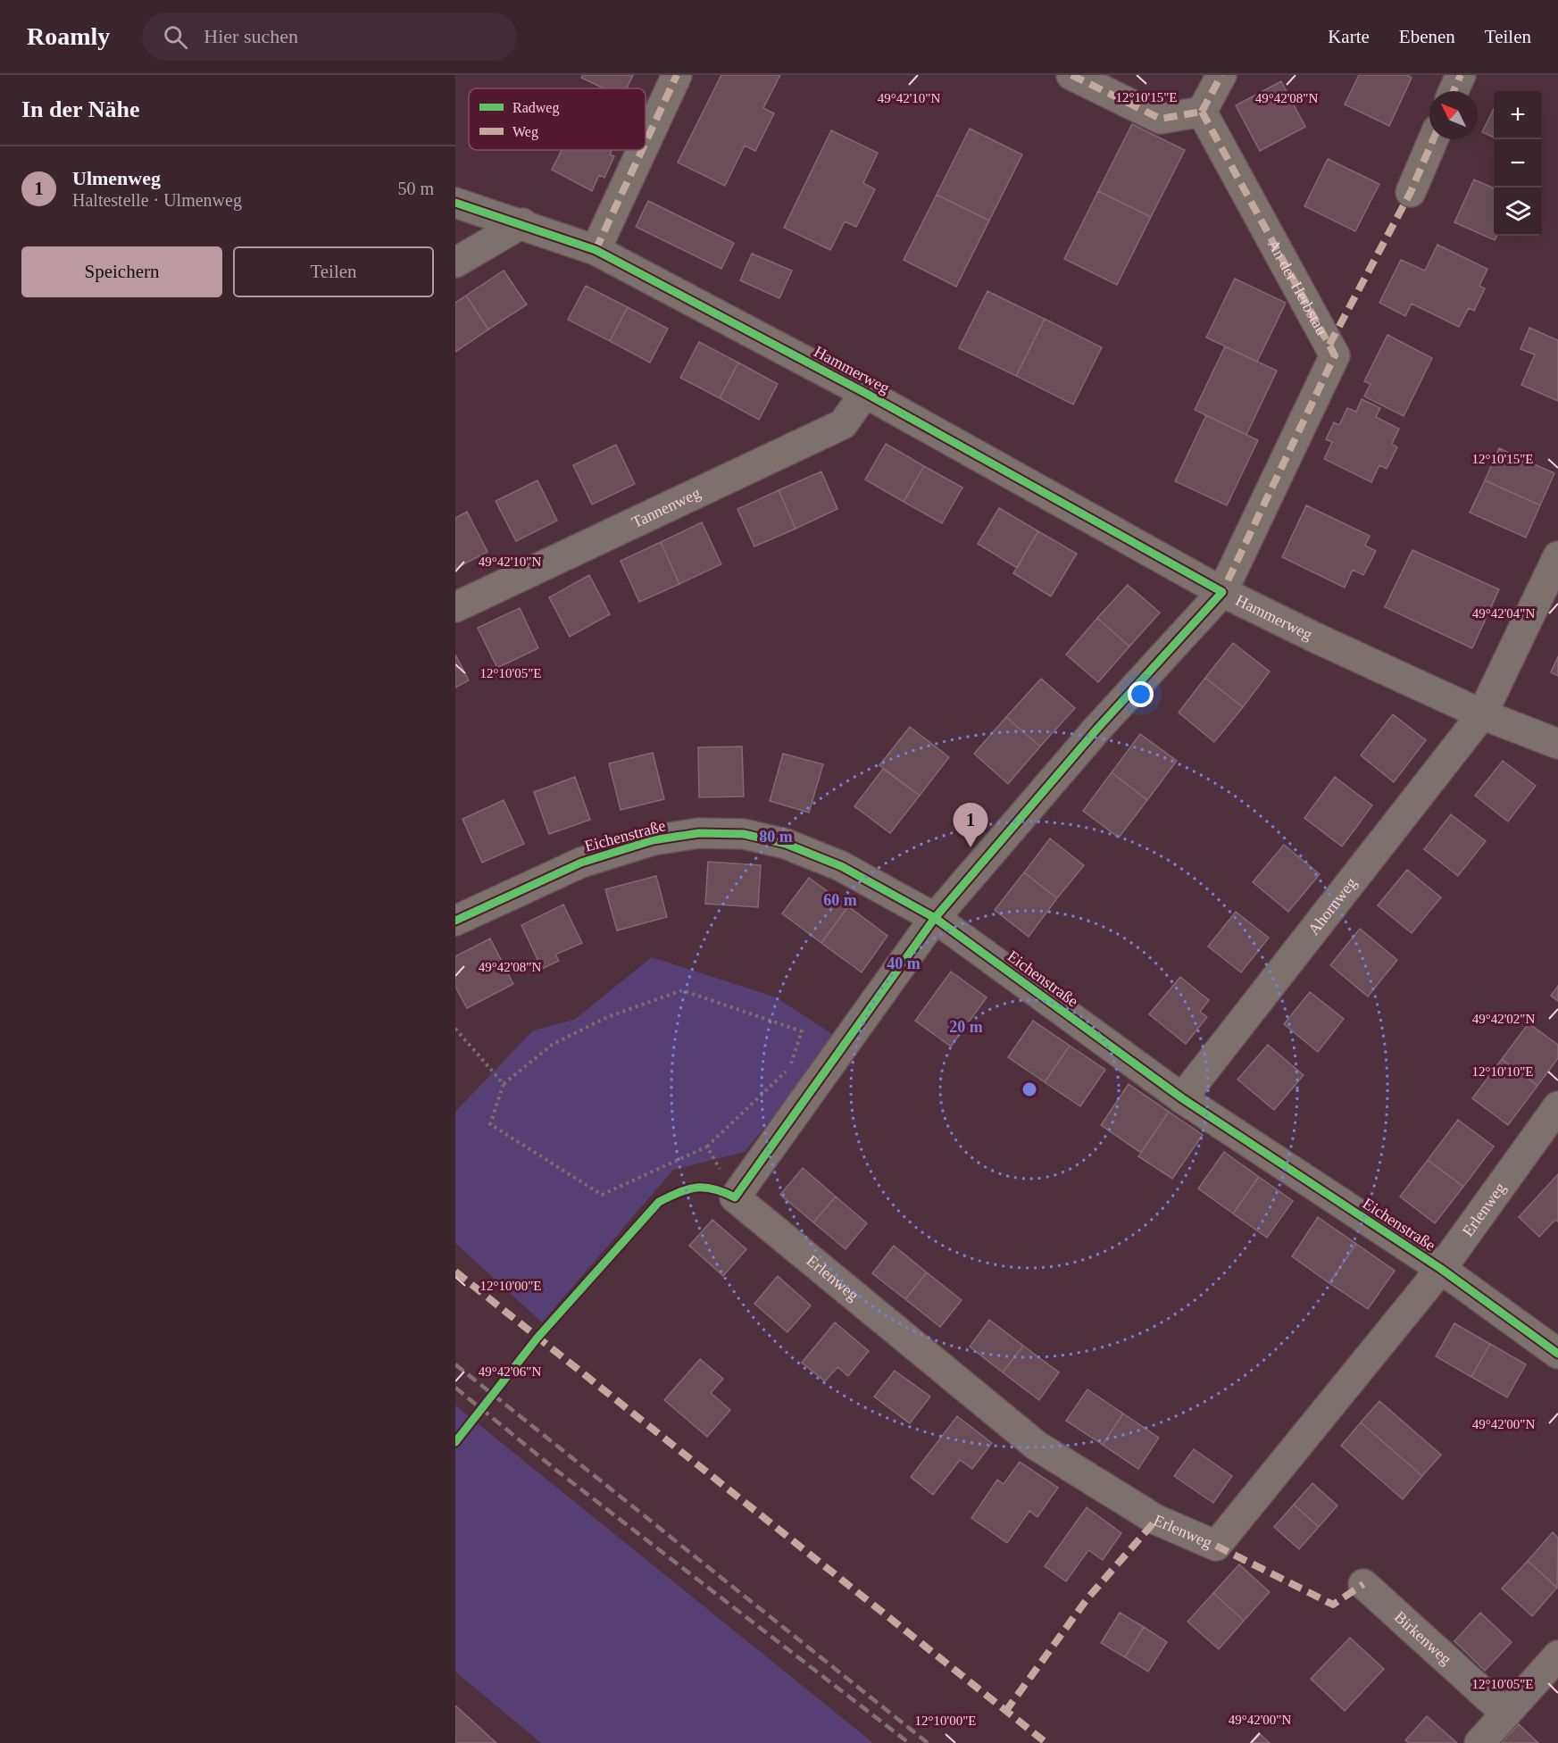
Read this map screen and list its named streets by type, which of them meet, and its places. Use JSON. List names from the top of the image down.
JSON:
{
  "streets": {
    "street": [
      "An der Herbstau",
      "Hammerweg",
      "Tannenweg",
      "Eichenstraße",
      "Ahornweg",
      "Erlenweg",
      "Birkenweg"
    ]
  },
  "crossings": [
    ["An der Herbstau", "Hammerweg"],
    ["Hammerweg", "Tannenweg"],
    ["Hammerweg", "Ahornweg"],
    ["Eichenstraße", "Ahornweg"],
    ["Eichenstraße", "Erlenweg"]
  ],
  "legend": ["Radweg", "Weg"],
  "north": "top left",
  "page": {
    "header": "Roamly",
    "search": "Hier suchen",
    "nav": ["Karte", "Ebenen", "Teilen"],
    "heading": "In der Nähe",
    "map_buttons": ["+", "−"],
    "list": [
      {
        "mark": "1",
        "name": "Ulmenweg",
        "note": "Haltestelle · Ulmenweg",
        "value": "50 m"
      }
    ],
    "buttons": ["Speichern", "Teilen"],
    "pins": "1"
  },
  "coordinates": [
    "12°10'15\"E",
    "49°42'10\"N",
    "49°42'08\"N",
    "49°42'04\"N",
    "12°10'05\"E",
    "49°42'02\"N",
    "12°10'10\"E",
    "12°10'00\"E",
    "49°42'06\"N",
    "49°42'00\"N"
  ],
  "rings": [
    "80 m",
    "60 m",
    "40 m",
    "20 m"
  ]
}
